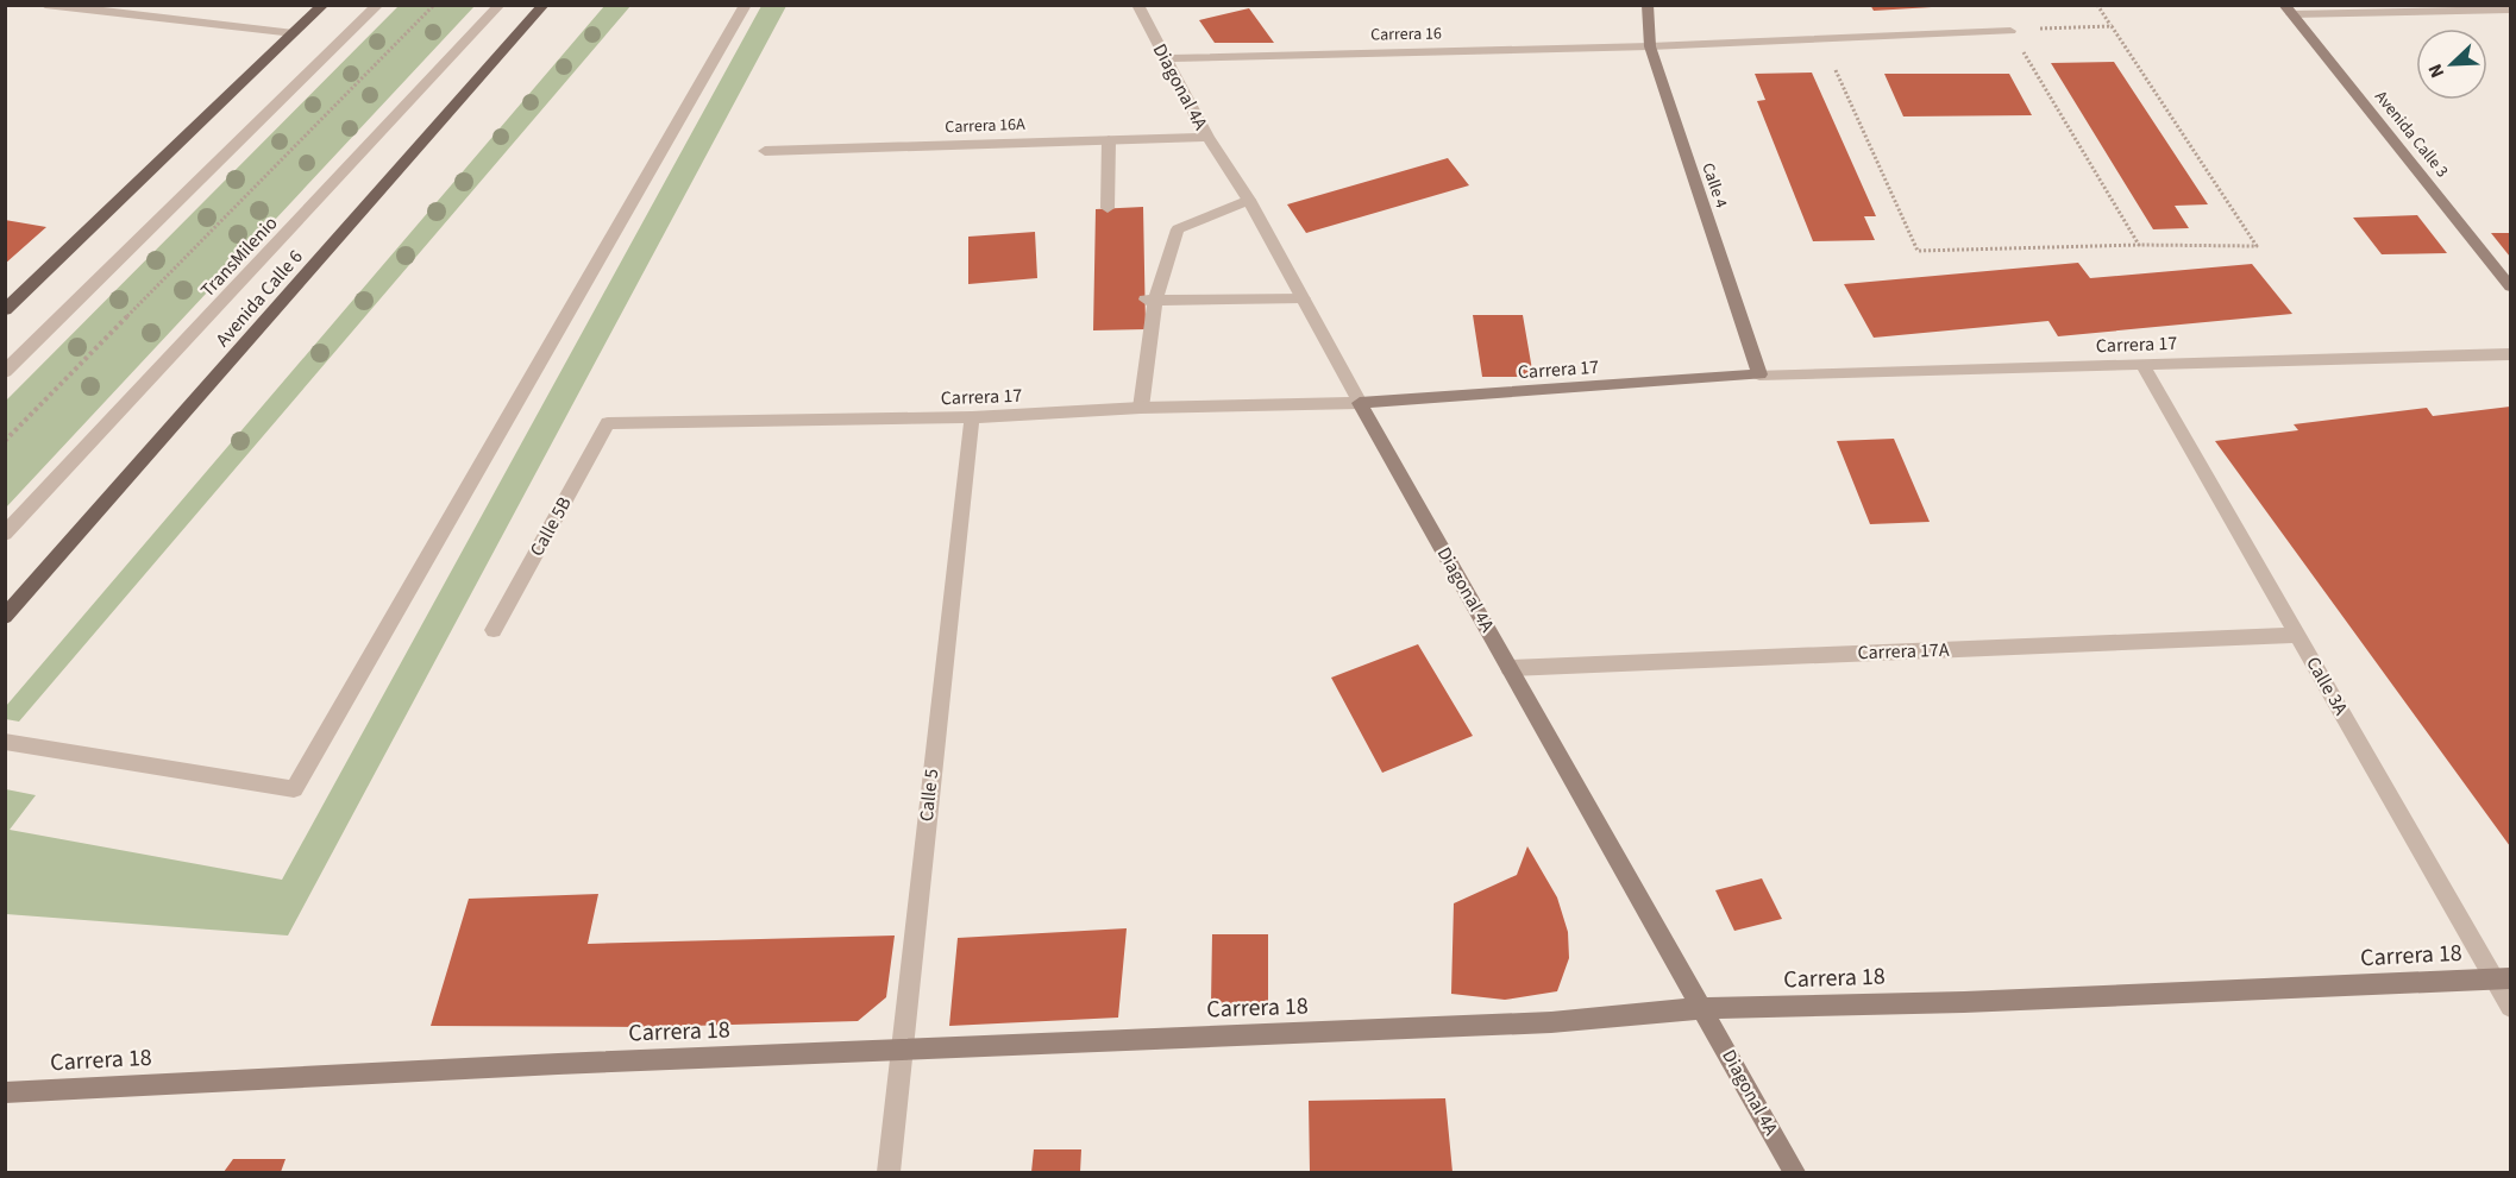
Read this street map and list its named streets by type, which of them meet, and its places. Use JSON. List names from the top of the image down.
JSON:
{
  "streets": {
    "main road": ["Avenida Calle 6"],
    "street": [
      "Carrera 16",
      "Diagonal 4A",
      "Carrera 16A",
      "Avenida Calle 3",
      "Calle 4",
      "TransMilenio",
      "Carrera 17",
      "Calle 5B",
      "Carrera 17A",
      "Calle 3A",
      "Calle 5",
      "Carrera 18"
    ]
  },
  "crossings": [
    ["Carrera 16", "Diagonal 4A"],
    ["Carrera 16", "Calle 4"],
    ["Diagonal 4A", "Carrera 16A"],
    ["Diagonal 4A", "Carrera 17"],
    ["Diagonal 4A", "Carrera 17A"],
    ["Diagonal 4A", "Carrera 18"],
    ["Calle 4", "Carrera 17"],
    ["Carrera 17", "Calle 5B"],
    ["Carrera 17", "Calle 3A"],
    ["Carrera 17", "Calle 5"],
    ["Carrera 17A", "Calle 3A"],
    ["Calle 3A", "Carrera 18"],
    ["Calle 5", "Carrera 18"]
  ],
  "north": "bottom left"
}
